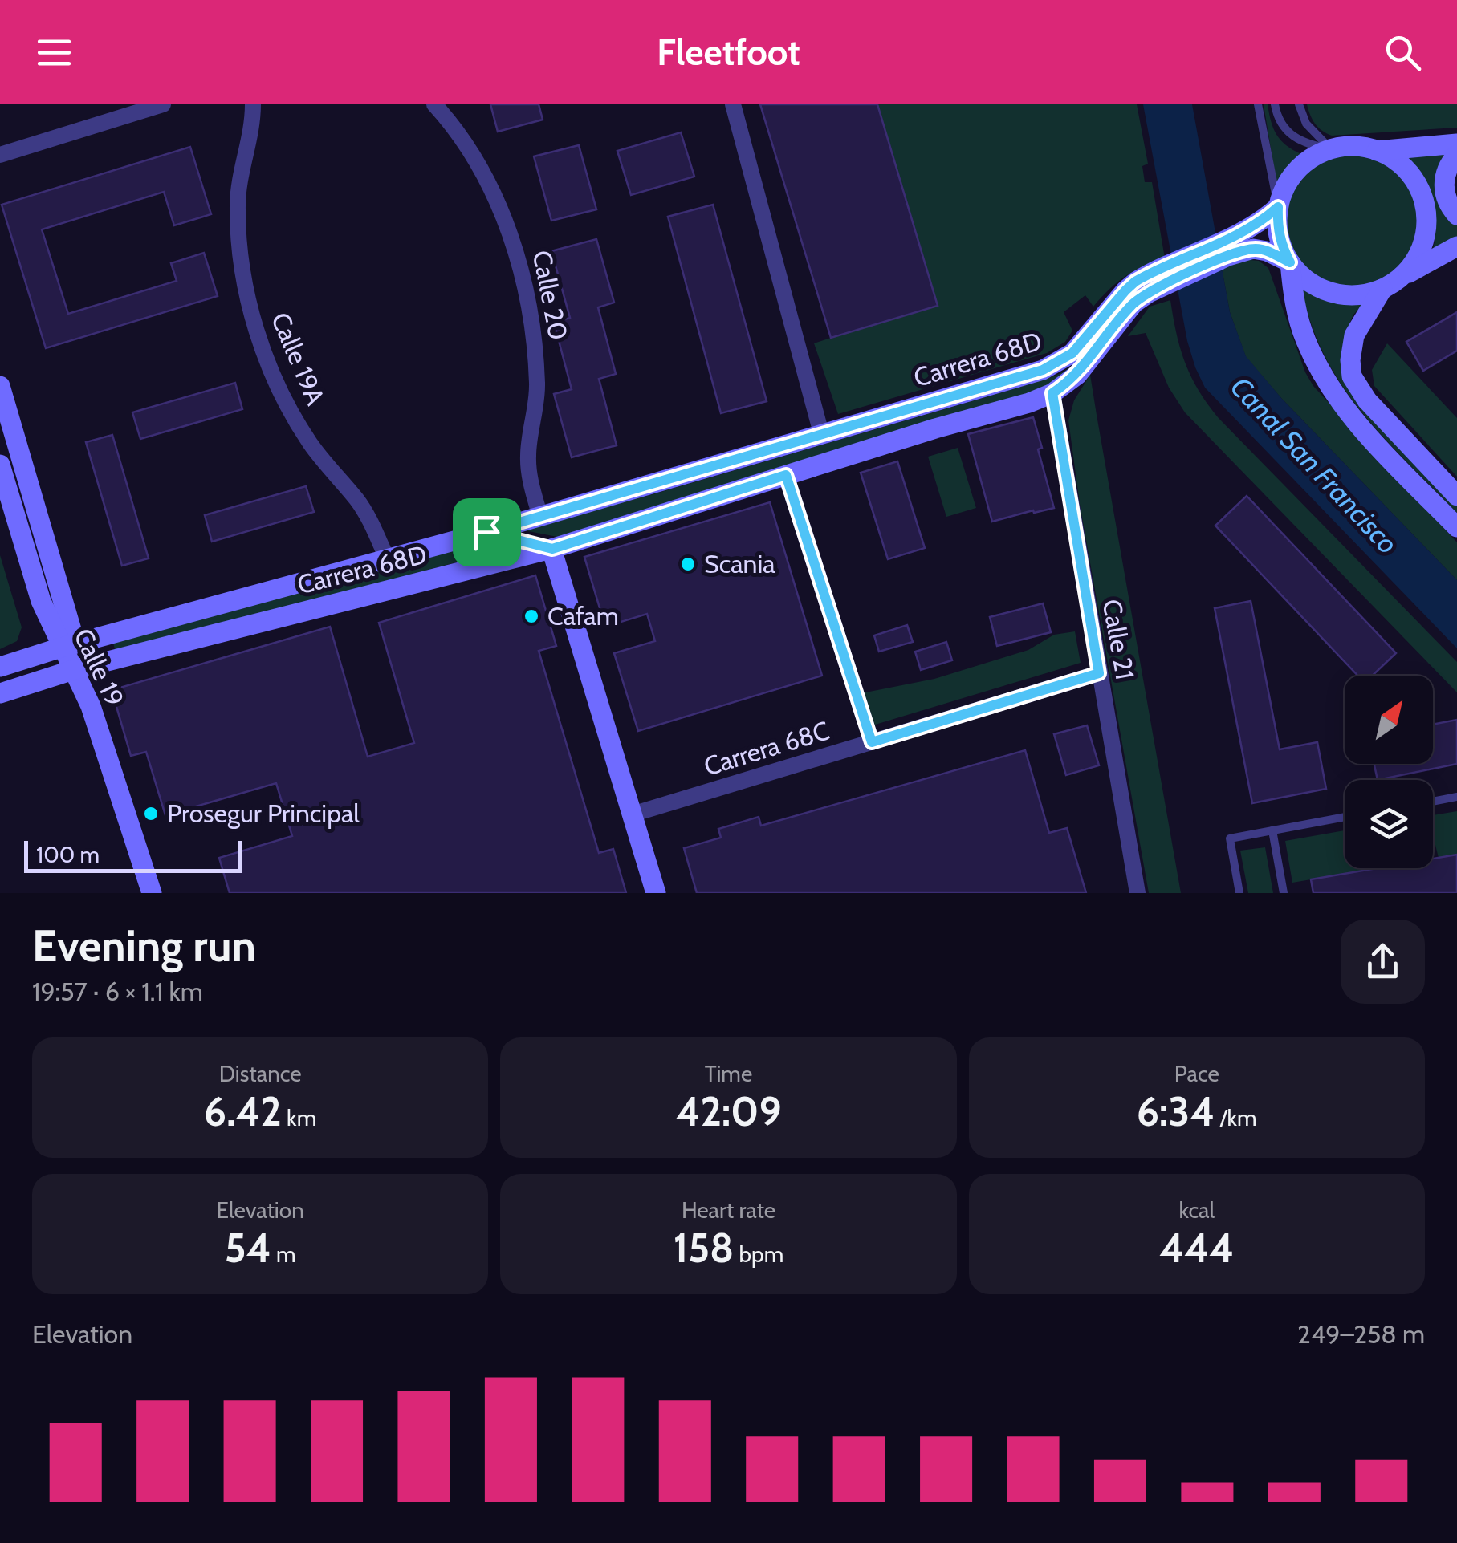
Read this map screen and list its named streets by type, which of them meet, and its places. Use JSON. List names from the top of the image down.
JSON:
{
  "streets": {
    "main road": ["Carrera 68D", "Calle 19"],
    "street": [
      "Calle 20",
      "Calle 19A",
      "Calle 21",
      "Carrera 68C"
    ]
  },
  "crossings": [
    ["Calle 20", "Carrera 68D"],
    ["Calle 19A", "Carrera 68D"],
    ["Carrera 68D", "Calle 21"],
    ["Carrera 68D", "Calle 19"],
    ["Calle 21", "Carrera 68C"]
  ],
  "water": ["Canal San Francisco"],
  "places": ["Scania", "Cafam", "Prosegur Principal"],
  "scale_bar": "100 m",
  "north": "top right",
  "page": {
    "header": "Fleetfoot",
    "scale": "100 m",
    "heading": ["Evening run", "19:57 · 6 × 1.1 km"],
    "stats": [
      ["Distance", "6.42 km"],
      ["Time", "42:09"],
      ["Pace", "6:34 /km"],
      ["Elevation", "54 m"],
      ["Heart rate", "158 bpm"],
      ["kcal", "444"]
    ],
    "chart": ["Elevation", "249–258 m"]
  }
}
